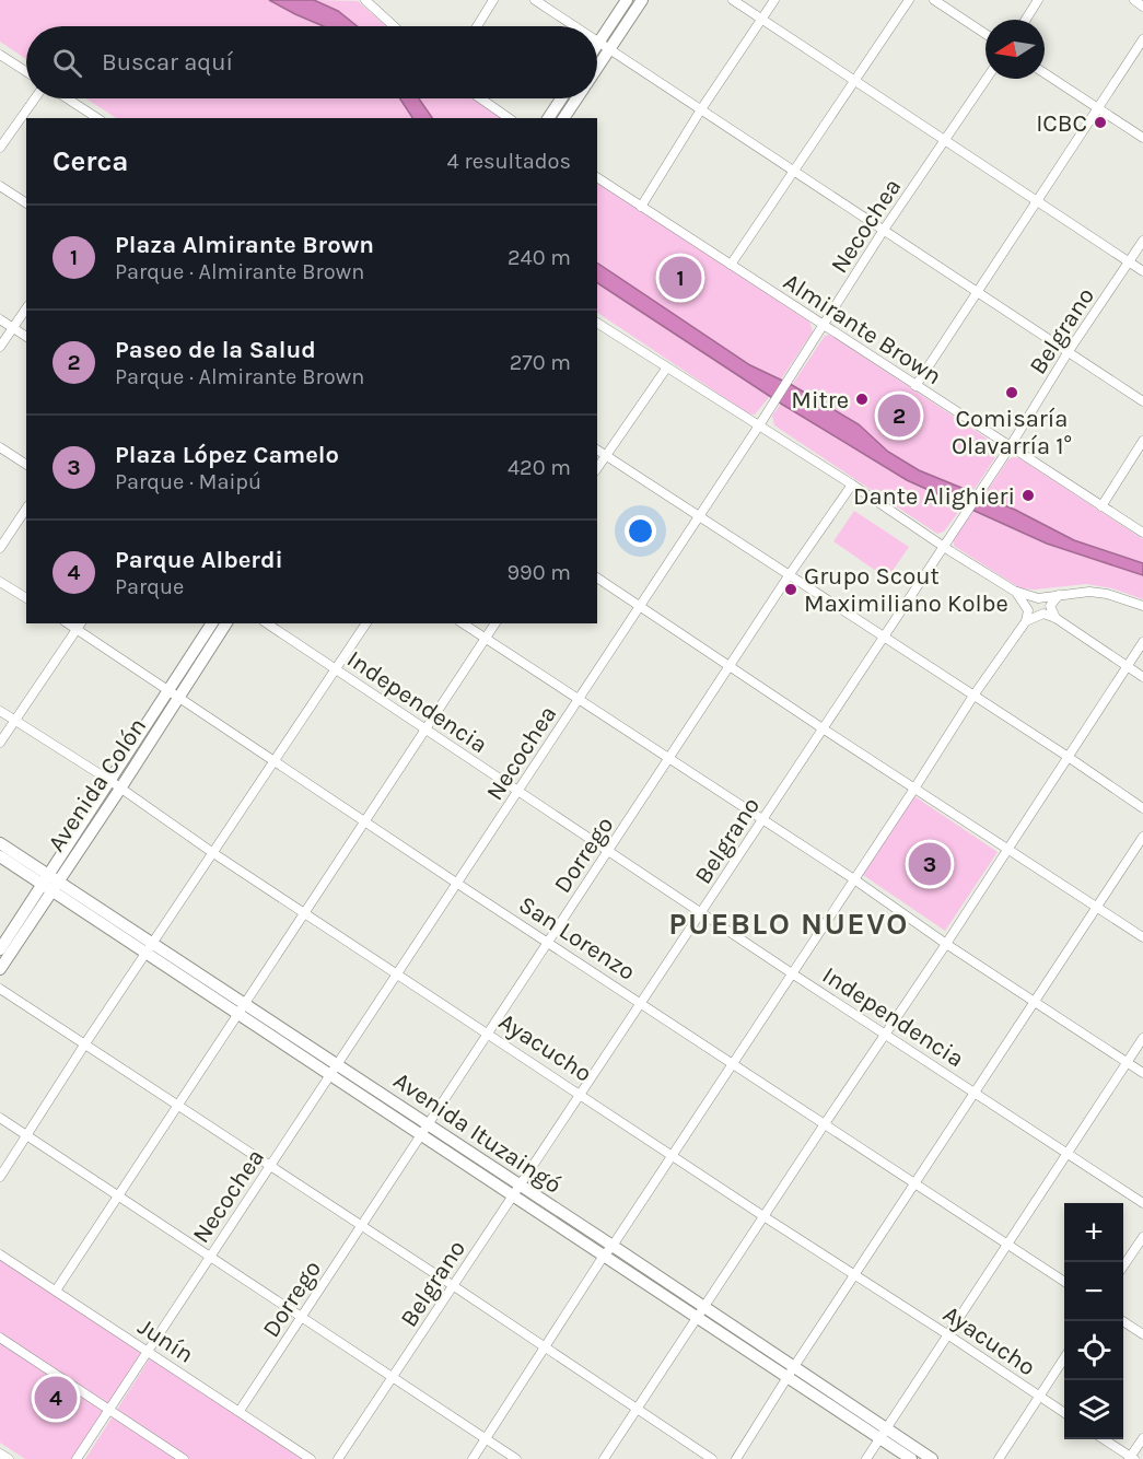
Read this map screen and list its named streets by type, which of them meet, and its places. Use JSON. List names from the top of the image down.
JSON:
{
  "streets": {
    "main road": ["Avenida Colón", "Avenida Ituzaingó"],
    "street": [
      "Necochea",
      "Almirante Brown",
      "Belgrano",
      "Independencia",
      "Dorrego",
      "San Lorenzo",
      "Ayacucho",
      "Junín"
    ]
  },
  "crossings": [
    ["Necochea", "Almirante Brown"],
    ["Necochea", "Independencia"],
    ["Necochea", "San Lorenzo"],
    ["Necochea", "Ayacucho"],
    ["Necochea", "Avenida Ituzaingó"],
    ["Necochea", "Junín"],
    ["Almirante Brown", "Belgrano"],
    ["Belgrano", "Independencia"],
    ["Belgrano", "San Lorenzo"],
    ["Belgrano", "Ayacucho"],
    ["Belgrano", "Avenida Ituzaingó"],
    ["Independencia", "Dorrego"],
    ["Avenida Colón", "San Lorenzo"],
    ["Avenida Colón", "Ayacucho"],
    ["Avenida Colón", "Avenida Ituzaingó"],
    ["Dorrego", "San Lorenzo"],
    ["Dorrego", "Ayacucho"],
    ["Dorrego", "Avenida Ituzaingó"],
    ["Dorrego", "Junín"]
  ],
  "districts": ["PUEBLO NUEVO"],
  "places": [
    "ICBC",
    "Comisaría Olavarría 1°",
    "Mitre",
    "Dante Alighieri",
    "Grupo Scout Maximiliano Kolbe"
  ],
  "north": "left",
  "page": {
    "search": "Buscar aquí",
    "heading": ["Cerca", "4 resultados"],
    "list": [
      {
        "mark": "1",
        "name": "Plaza Almirante Brown",
        "note": "Parque · Almirante Brown",
        "value": "240 m"
      },
      {
        "mark": "2",
        "name": "Paseo de la Salud",
        "note": "Parque · Almirante Brown",
        "value": "270 m"
      },
      {
        "mark": "3",
        "name": "Plaza López Camelo",
        "note": "Parque · Maipú",
        "value": "420 m"
      },
      {
        "mark": "4",
        "name": "Parque Alberdi",
        "note": "Parque",
        "value": "990 m"
      }
    ],
    "pins": [
      "1",
      "2",
      "3",
      "4"
    ],
    "map_buttons": ["+", "−"]
  }
}
